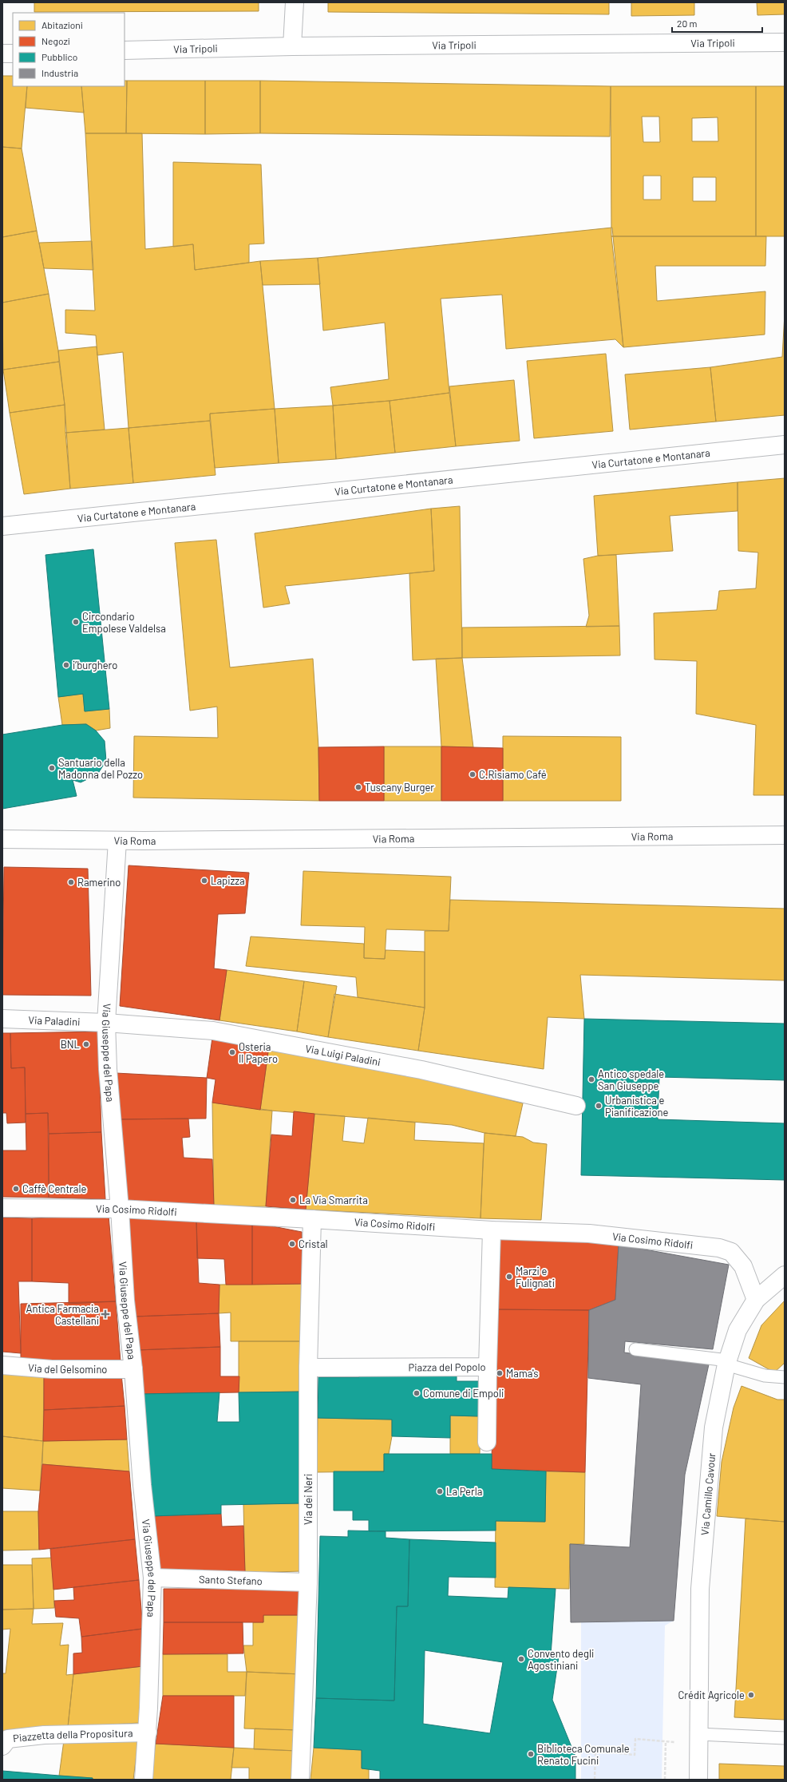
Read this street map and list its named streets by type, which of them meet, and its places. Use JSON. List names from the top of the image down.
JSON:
{
  "streets": {
    "street": [
      "Via Tripoli",
      "Via Curtatone e Montanara",
      "Via Roma",
      "Via Paladini",
      "Via Giuseppe del Papa",
      "Via Luigi Paladini",
      "Via Cosimo Ridolfi",
      "Piazza del Popolo",
      "Via del Gelsomino",
      "Via Camillo Cavour",
      "Via dei Neri",
      "Santo Stefano",
      "Piazzetta della Propositura"
    ]
  },
  "crossings": [
    ["Via Roma", "Via Giuseppe del Papa"],
    ["Via Paladini", "Via Giuseppe del Papa"],
    ["Via Paladini", "Via Luigi Paladini"],
    ["Via Giuseppe del Papa", "Via Luigi Paladini"],
    ["Via Giuseppe del Papa", "Via Cosimo Ridolfi"],
    ["Via Giuseppe del Papa", "Via del Gelsomino"],
    ["Via Giuseppe del Papa", "Santo Stefano"],
    ["Via Giuseppe del Papa", "Piazzetta della Propositura"],
    ["Via Cosimo Ridolfi", "Piazza del Popolo"],
    ["Via Cosimo Ridolfi", "Via Camillo Cavour"],
    ["Via Cosimo Ridolfi", "Via dei Neri"],
    ["Piazza del Popolo", "Via dei Neri"],
    ["Via dei Neri", "Santo Stefano"]
  ],
  "places": {
    "other": [
      "Circondario Empolese Valdelsa",
      "i’burghero",
      "Santuario della Madonna del Pozzo",
      "C.Risiamo Café",
      "Tuscany Burger",
      "Lapizza",
      "Ramerino",
      "BNL",
      "Osteria Il Papero",
      "Antico spedale San Giuseppe",
      "Urbanistica e Pianificazione",
      "Caffè Centrale",
      "La Via Smarrita",
      "Cristal",
      "Marzi e Fulignati",
      "Mama's",
      "Comune di Empoli",
      "La Perla",
      "Convento degli Agostiniani",
      "Crédit Agricole",
      "Biblioteca Comunale Renato Fucini"
    ],
    "health": ["Antica Farmacia Castellani"]
  },
  "legend": [
    "Abitazioni",
    "Negozi",
    "Pubblico",
    "Industria"
  ],
  "scale_bar": "20 m"
}
